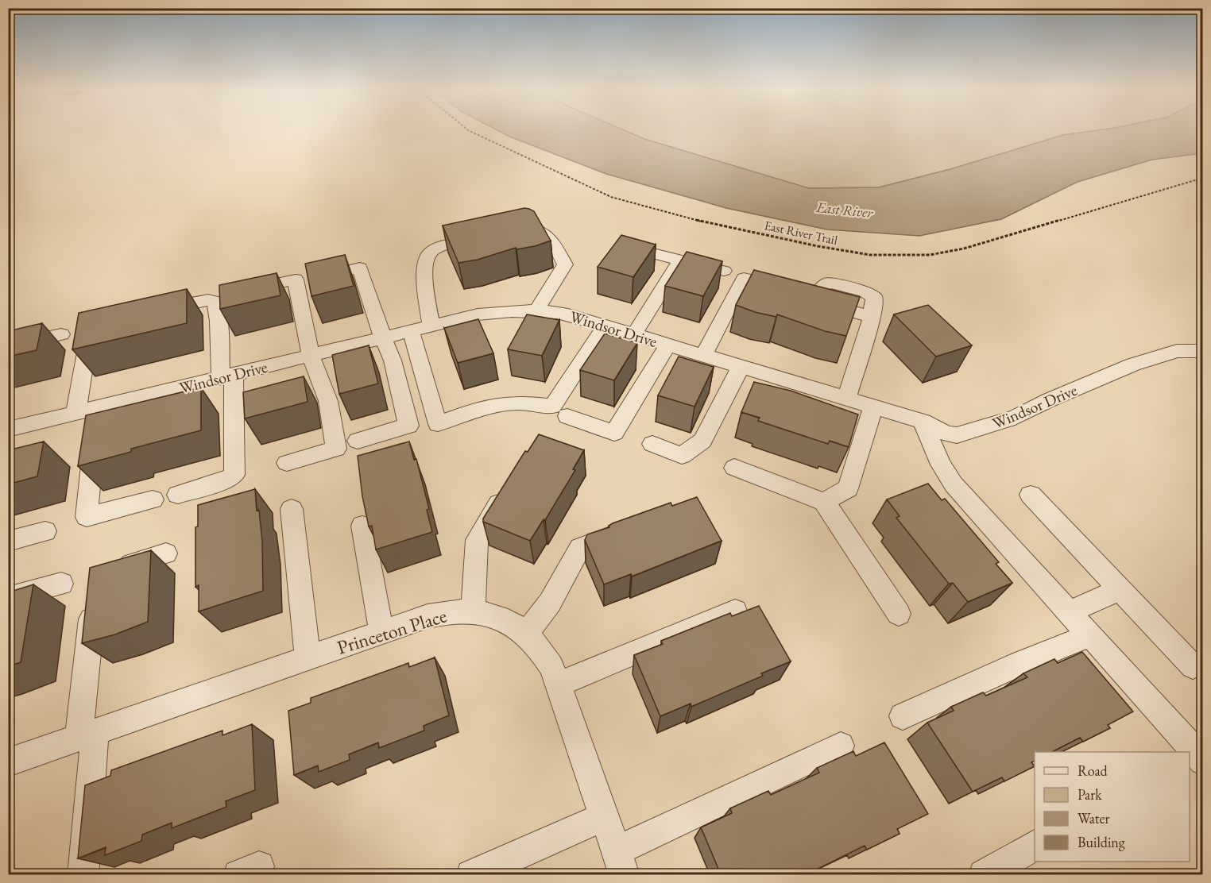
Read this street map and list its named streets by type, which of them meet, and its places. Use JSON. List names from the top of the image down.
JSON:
{
  "streets": {
    "street": ["Windsor Drive", "Princeton Place"],
    "path": ["East River Trail"]
  },
  "water": ["East River"],
  "legend": [
    "Road",
    "Park",
    "Water",
    "Building"
  ]
}
